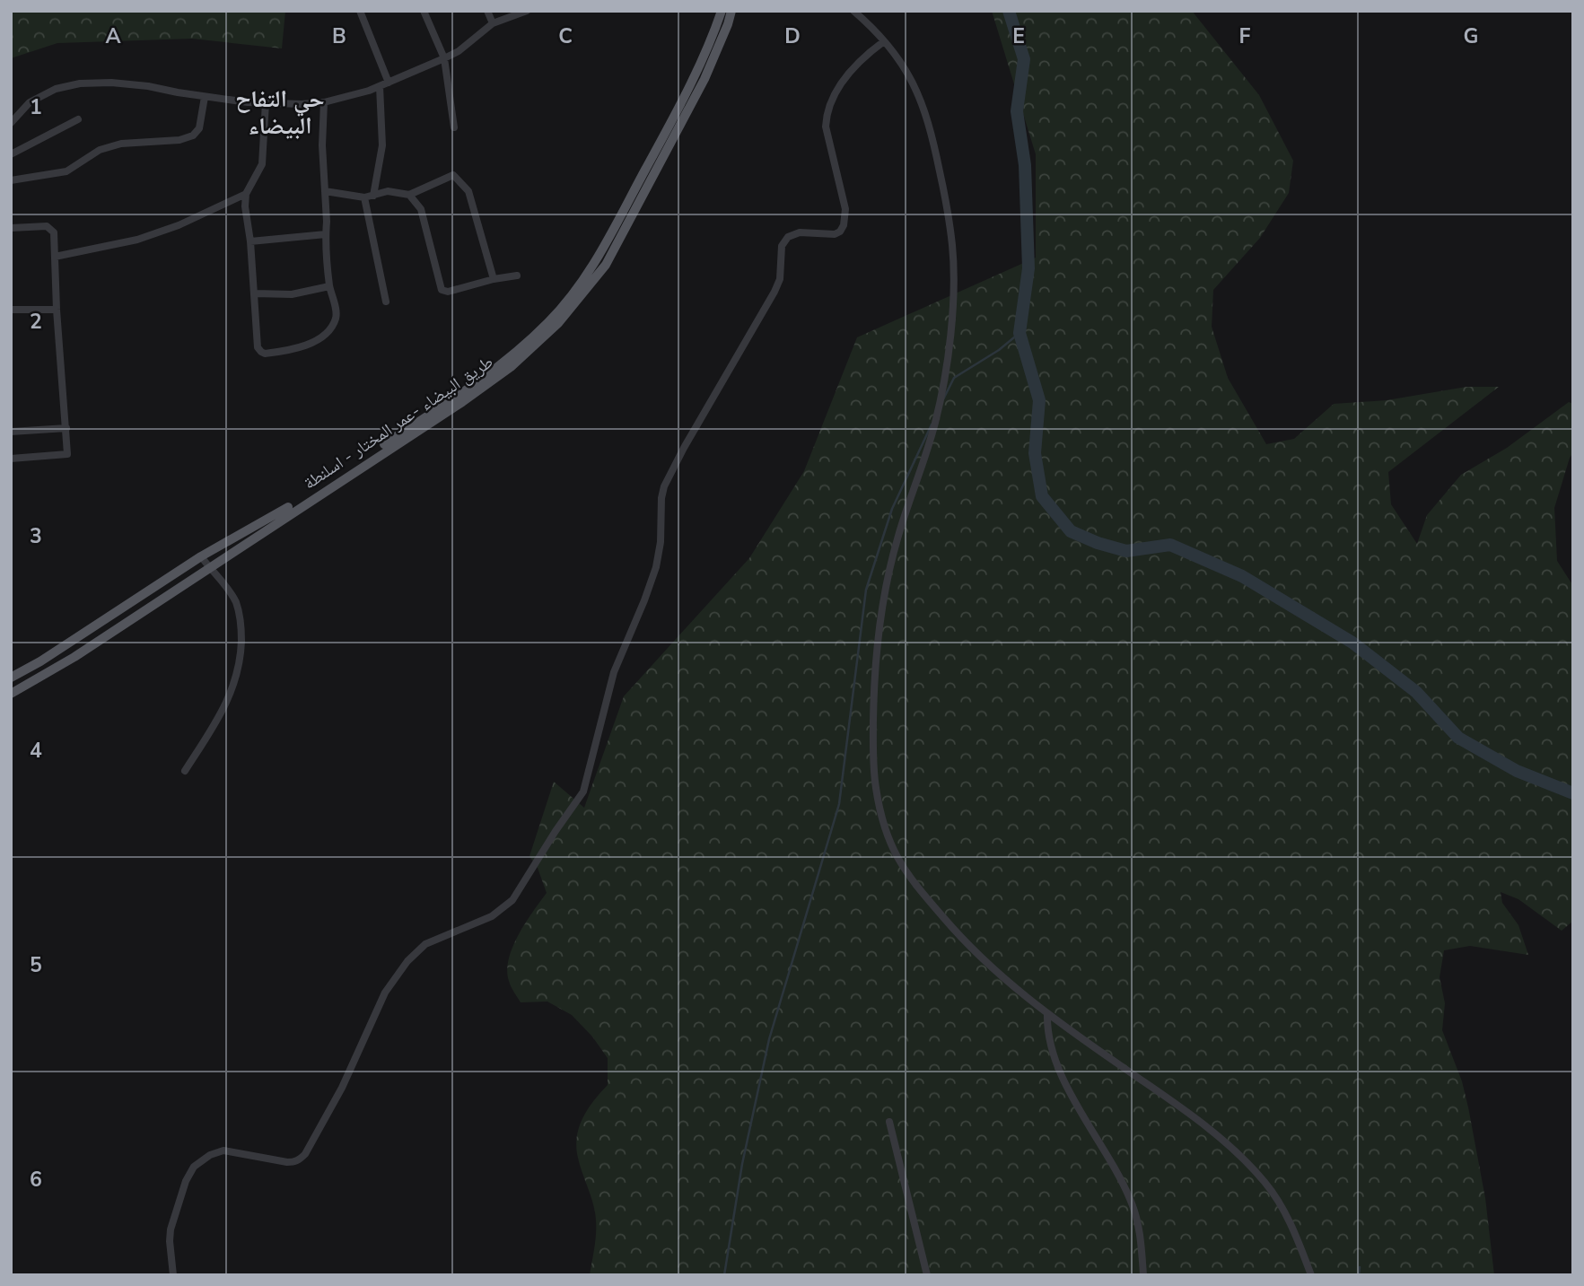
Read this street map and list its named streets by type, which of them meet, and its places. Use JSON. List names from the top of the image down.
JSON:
{
  "streets": {
    "main road": ["طريق البيضاء -عمر المختار - اسلنطة"]
  },
  "districts": ["حي التفاح البيضاء"],
  "grid": {
    "columns": [
      "A",
      "B",
      "C",
      "D",
      "E",
      "F",
      "G"
    ],
    "rows": [
      "1",
      "2",
      "3",
      "4",
      "5",
      "6"
    ]
  }
}
